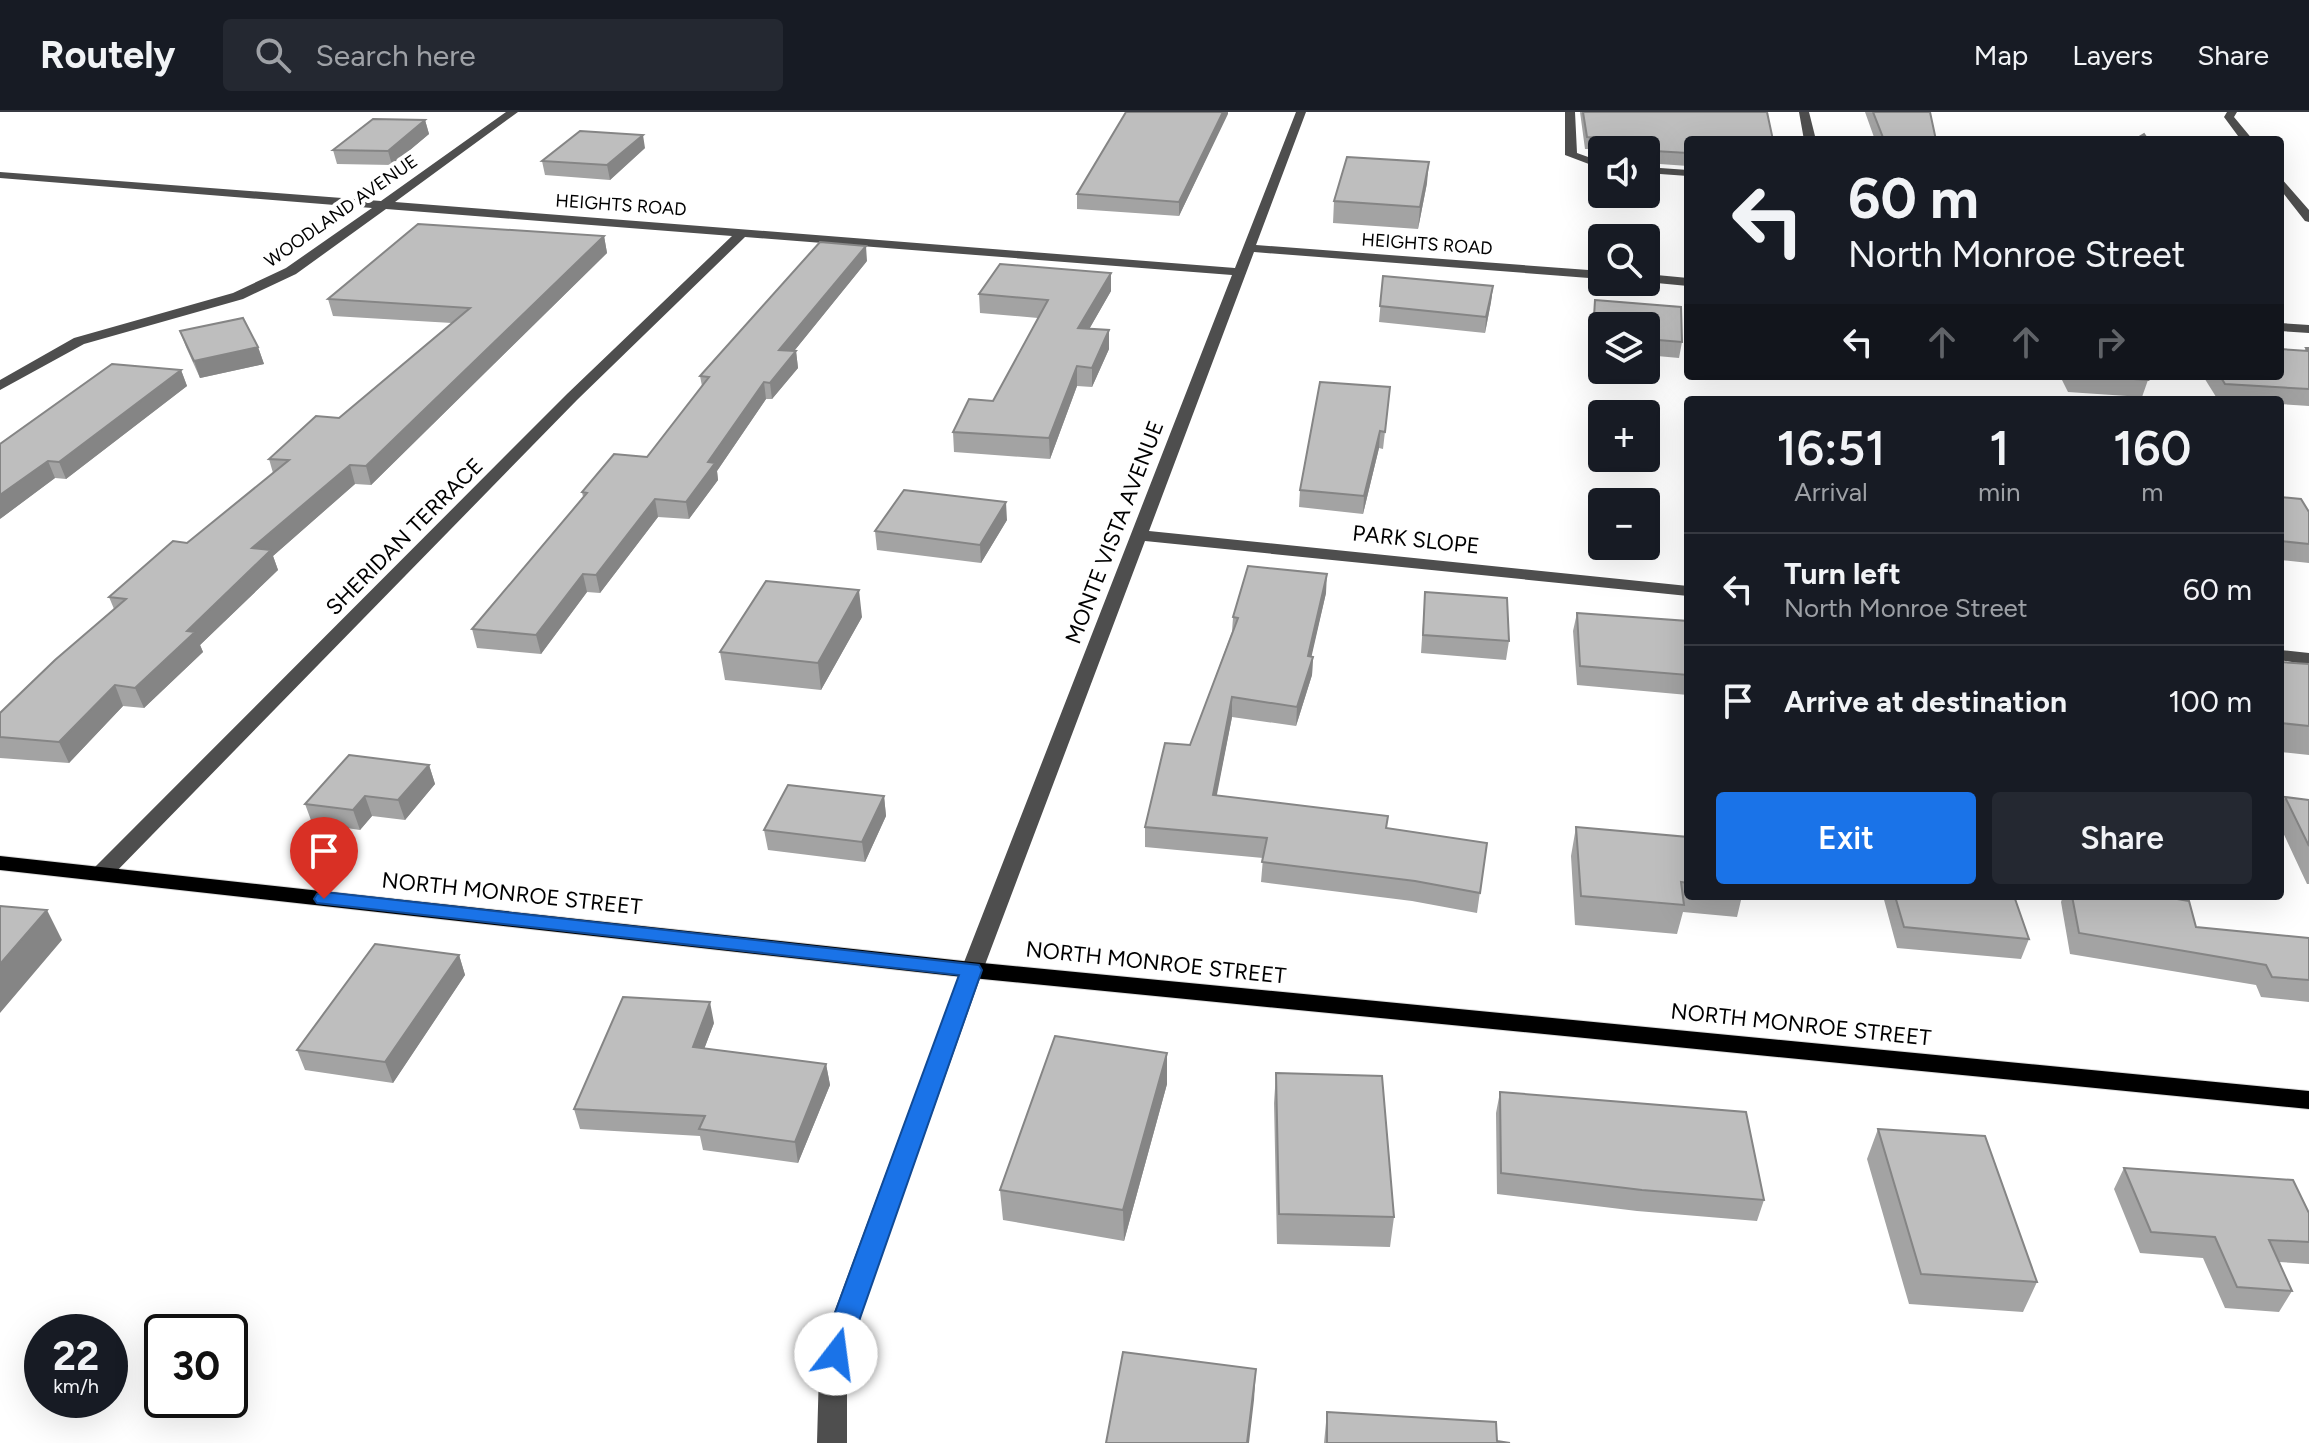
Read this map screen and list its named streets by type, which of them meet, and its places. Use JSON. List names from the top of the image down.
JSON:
{
  "streets": {
    "main road": ["NORTH MONROE STREET"],
    "street": [
      "HEIGHTS ROAD",
      "WOODLAND AVENUE",
      "MONTE VISTA AVENUE",
      "SHERIDAN TERRACE",
      "PARK SLOPE"
    ]
  },
  "crossings": [
    ["HEIGHTS ROAD", "WOODLAND AVENUE"],
    ["HEIGHTS ROAD", "MONTE VISTA AVENUE"],
    ["HEIGHTS ROAD", "SHERIDAN TERRACE"],
    ["MONTE VISTA AVENUE", "PARK SLOPE"],
    ["MONTE VISTA AVENUE", "NORTH MONROE STREET"],
    ["SHERIDAN TERRACE", "NORTH MONROE STREET"]
  ],
  "page": {
    "header": "Routely",
    "search": "Search here",
    "nav": ["Map", "Layers", "Share"],
    "map_buttons": ["+", "−"],
    "turn": ["60 m", "North Monroe Street"],
    "eta": [
      "16:51",
      "Arrival",
      "1",
      "min",
      "160",
      "m"
    ],
    "list": [
      {
        "name": "Turn left",
        "note": "North Monroe Street",
        "value": "60 m"
      },
      {
        "name": "Arrive at destination",
        "value": "100 m"
      }
    ],
    "buttons": ["Exit", "Share"],
    "speed": "22 km/h",
    "limit": "30"
  }
}
